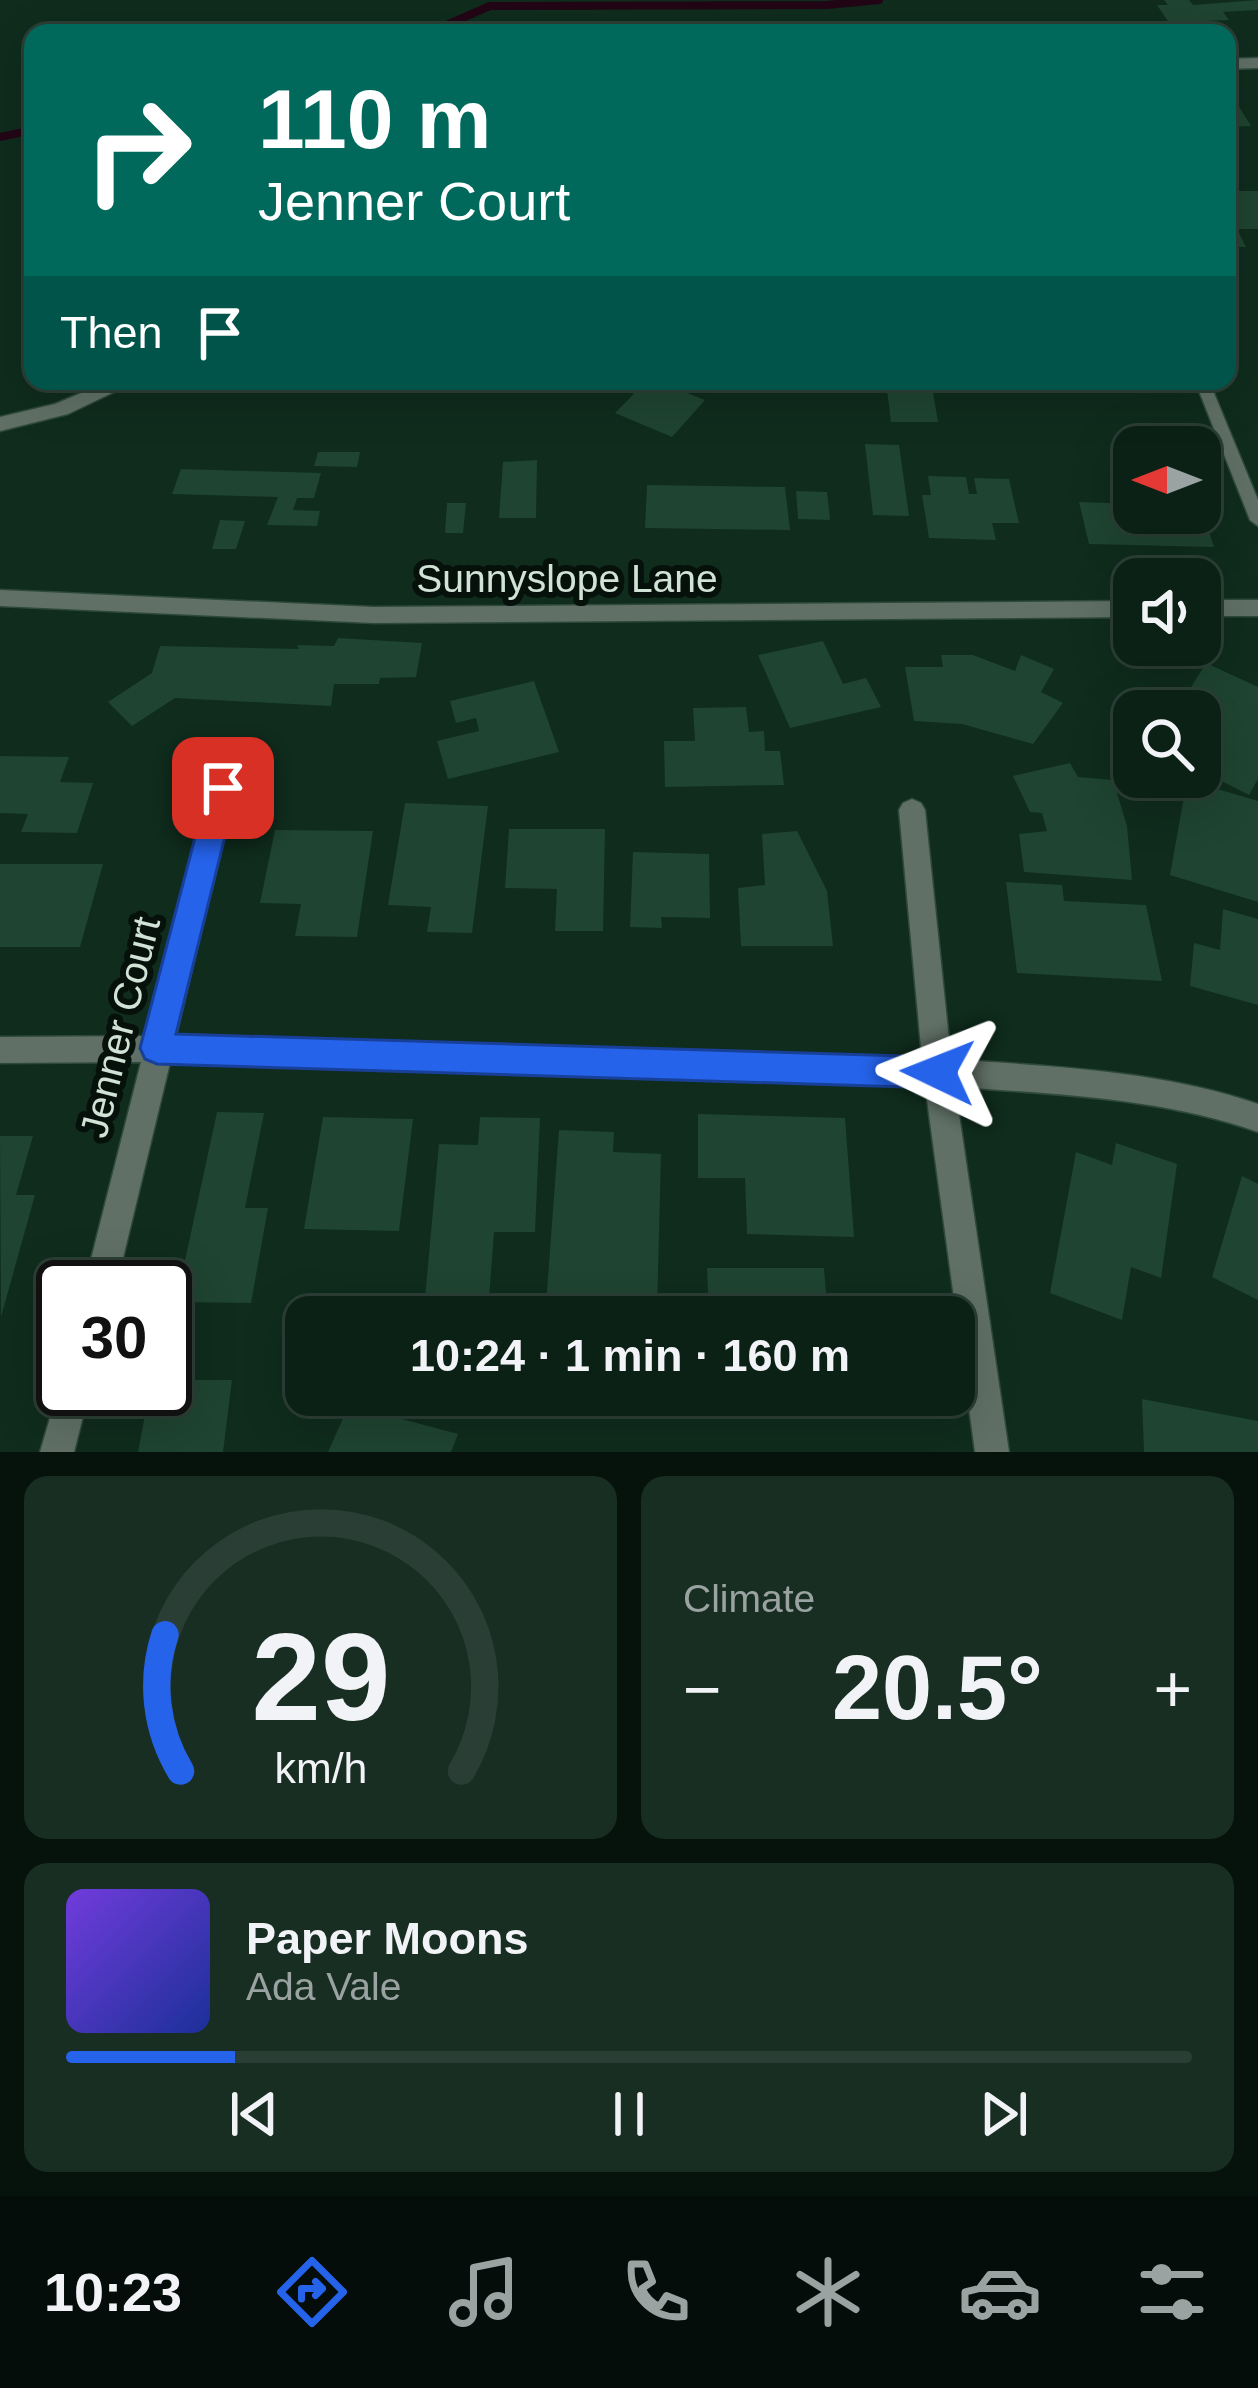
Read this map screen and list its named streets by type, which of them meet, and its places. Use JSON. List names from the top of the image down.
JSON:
{
  "streets": {
    "street": ["Sunnyslope Lane", "Jenner Court"]
  },
  "north": "left",
  "page": {
    "turn": ["110 m", "Jenner Court"],
    "then": "Then",
    "limit": "30",
    "trip": "10:24 · 1 min · 160 m",
    "tile": "Climate",
    "heat": ["−", "20.5°", "+"],
    "song": ["Paper Moons", "Ada Vale"],
    "tabs": "10:23",
    "gauge": ["29", "km/h"]
  }
}
